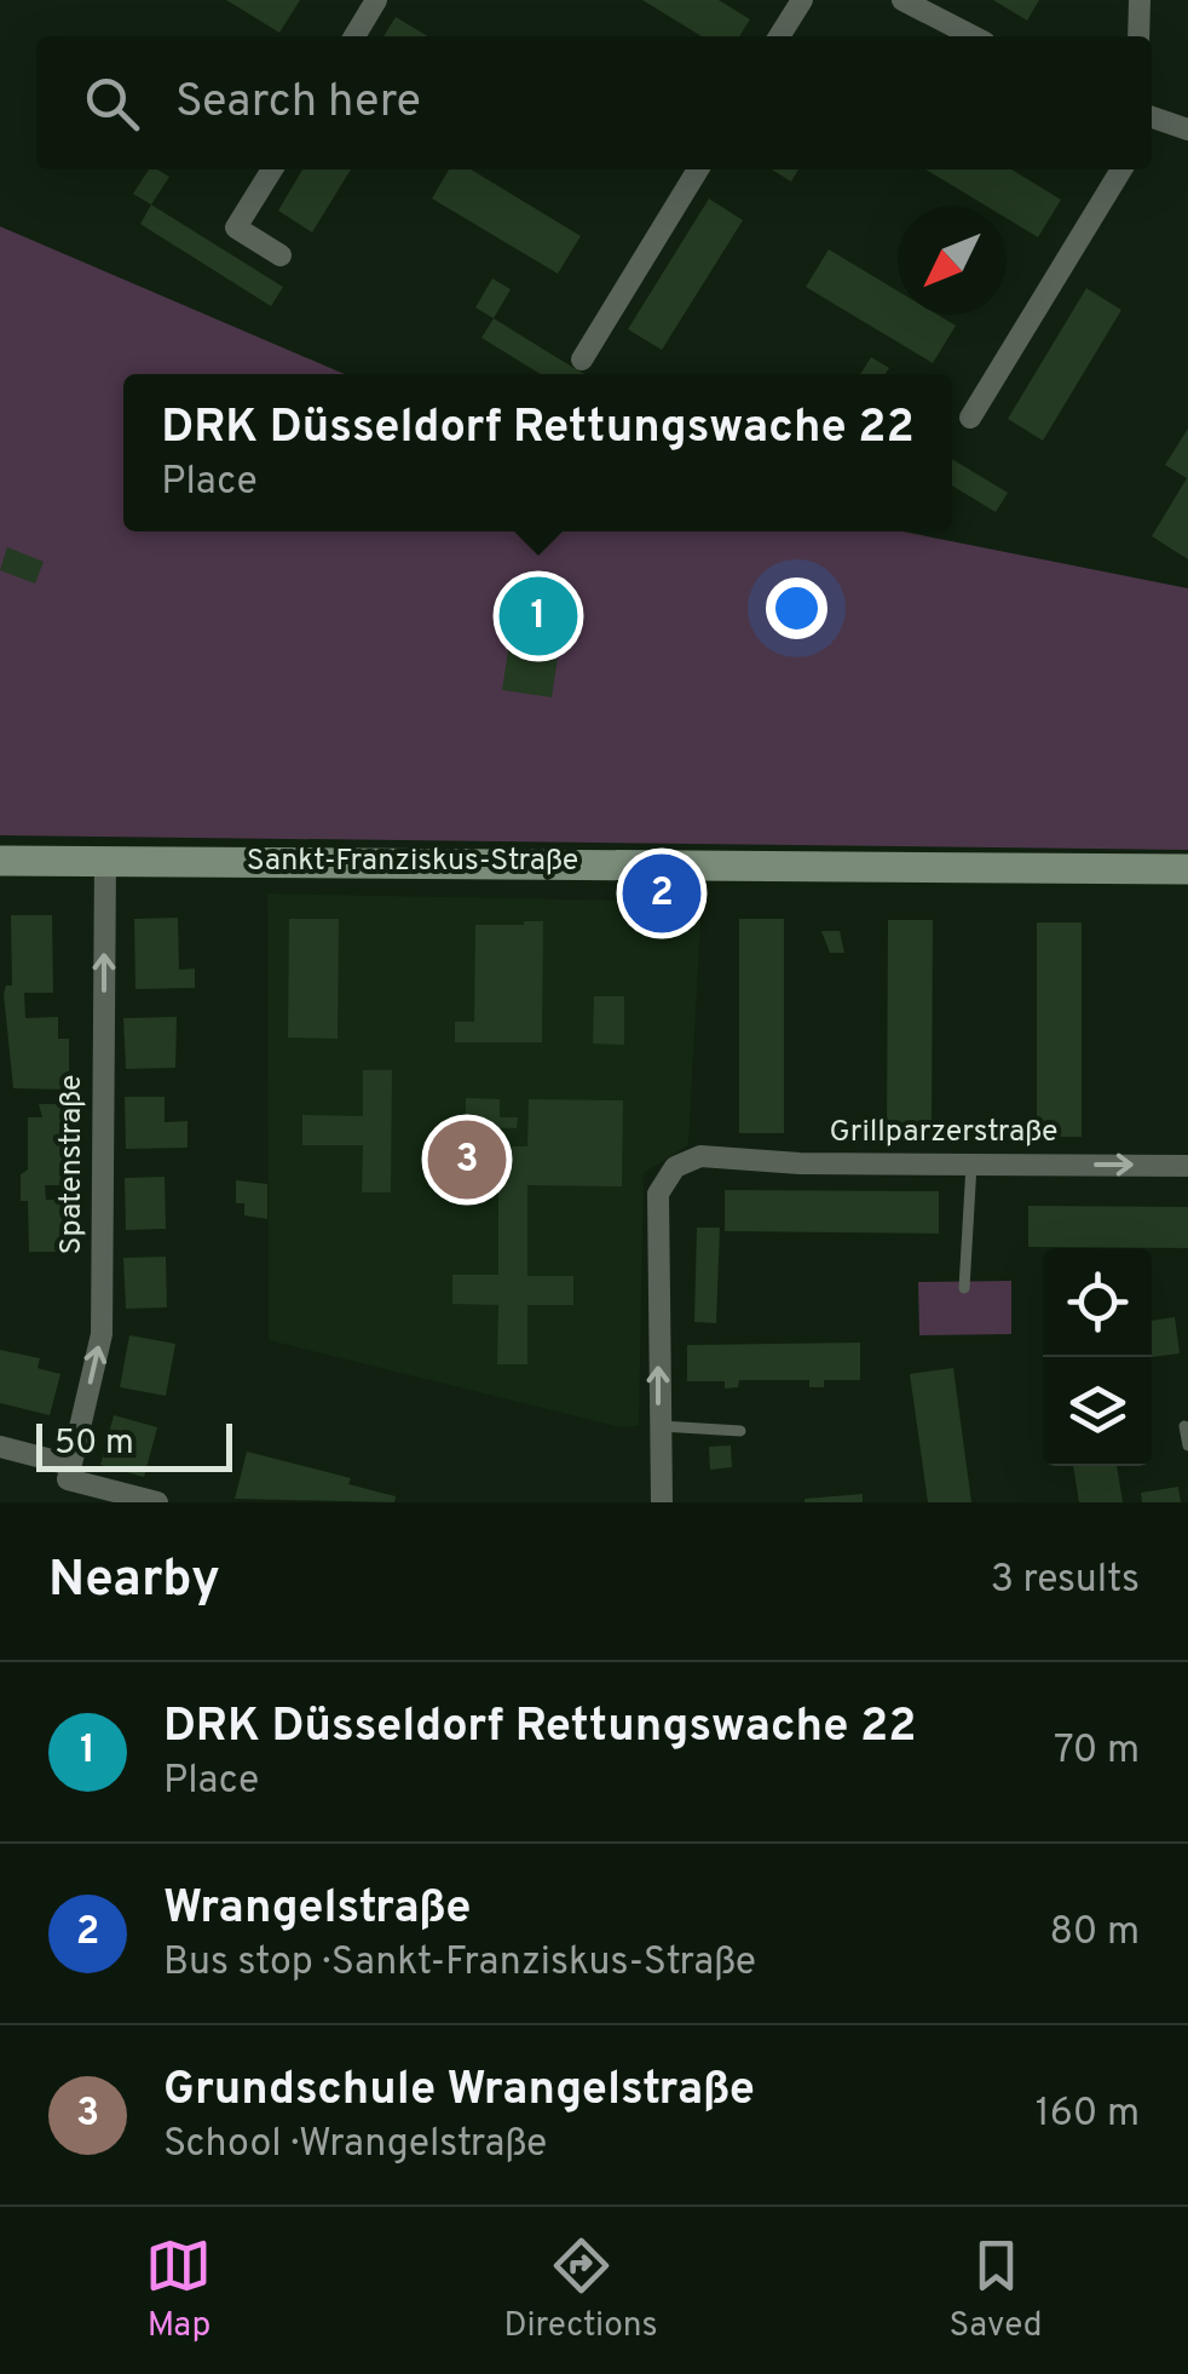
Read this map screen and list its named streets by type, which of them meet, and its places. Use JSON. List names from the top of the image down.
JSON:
{
  "streets": {
    "main road": ["Sankt-Franziskus-Straße"],
    "street": ["Grillparzerstraße", "Spatenstraße"]
  },
  "crossings": [
    ["Sankt-Franziskus-Straße", "Spatenstraße"]
  ],
  "one_way": ["Spatenstraße"],
  "scale_bar": "50 m",
  "north": "bottom left",
  "page": {
    "search": "Search here",
    "popup": ["DRK Düsseldorf Rettungswache 22", "Place"],
    "pins": ["1", "2", "3"],
    "scale": "50 m",
    "heading": ["Nearby", "3 results"],
    "list": [
      {
        "mark": "1",
        "name": "DRK Düsseldorf Rettungswache 22",
        "note": "Place",
        "value": "70 m"
      },
      {
        "mark": "2",
        "name": "Wrangelstraße",
        "note": "Bus stop · Sankt-Franziskus-Straße",
        "value": "80 m"
      },
      {
        "mark": "3",
        "name": "Grundschule Wrangelstraße",
        "note": "School · Wrangelstraße",
        "value": "160 m"
      }
    ],
    "nav": ["Map", "Directions", "Saved"]
  }
}
